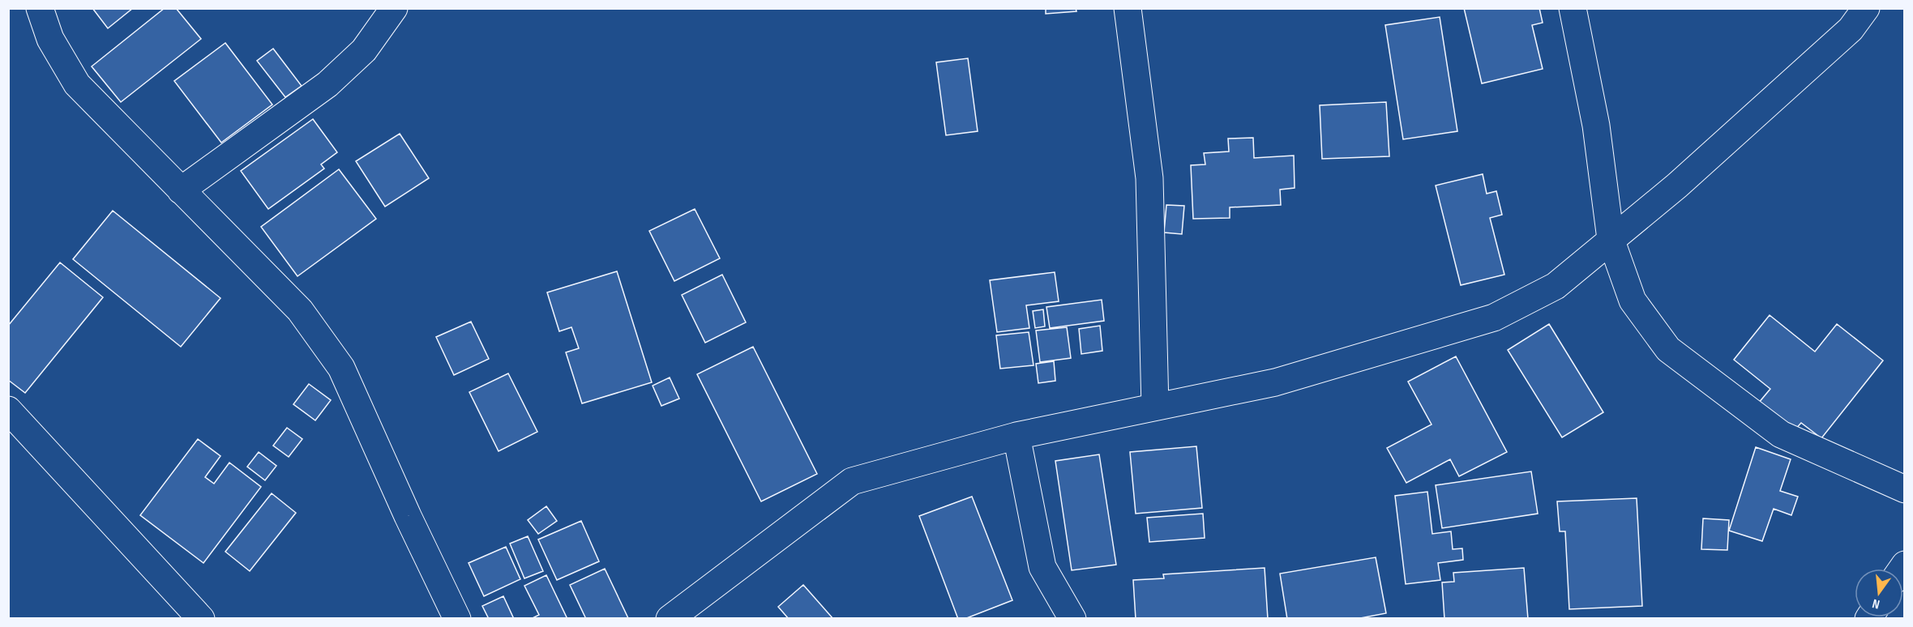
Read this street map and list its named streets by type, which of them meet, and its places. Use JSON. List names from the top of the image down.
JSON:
{
  "north": "bottom"
}
